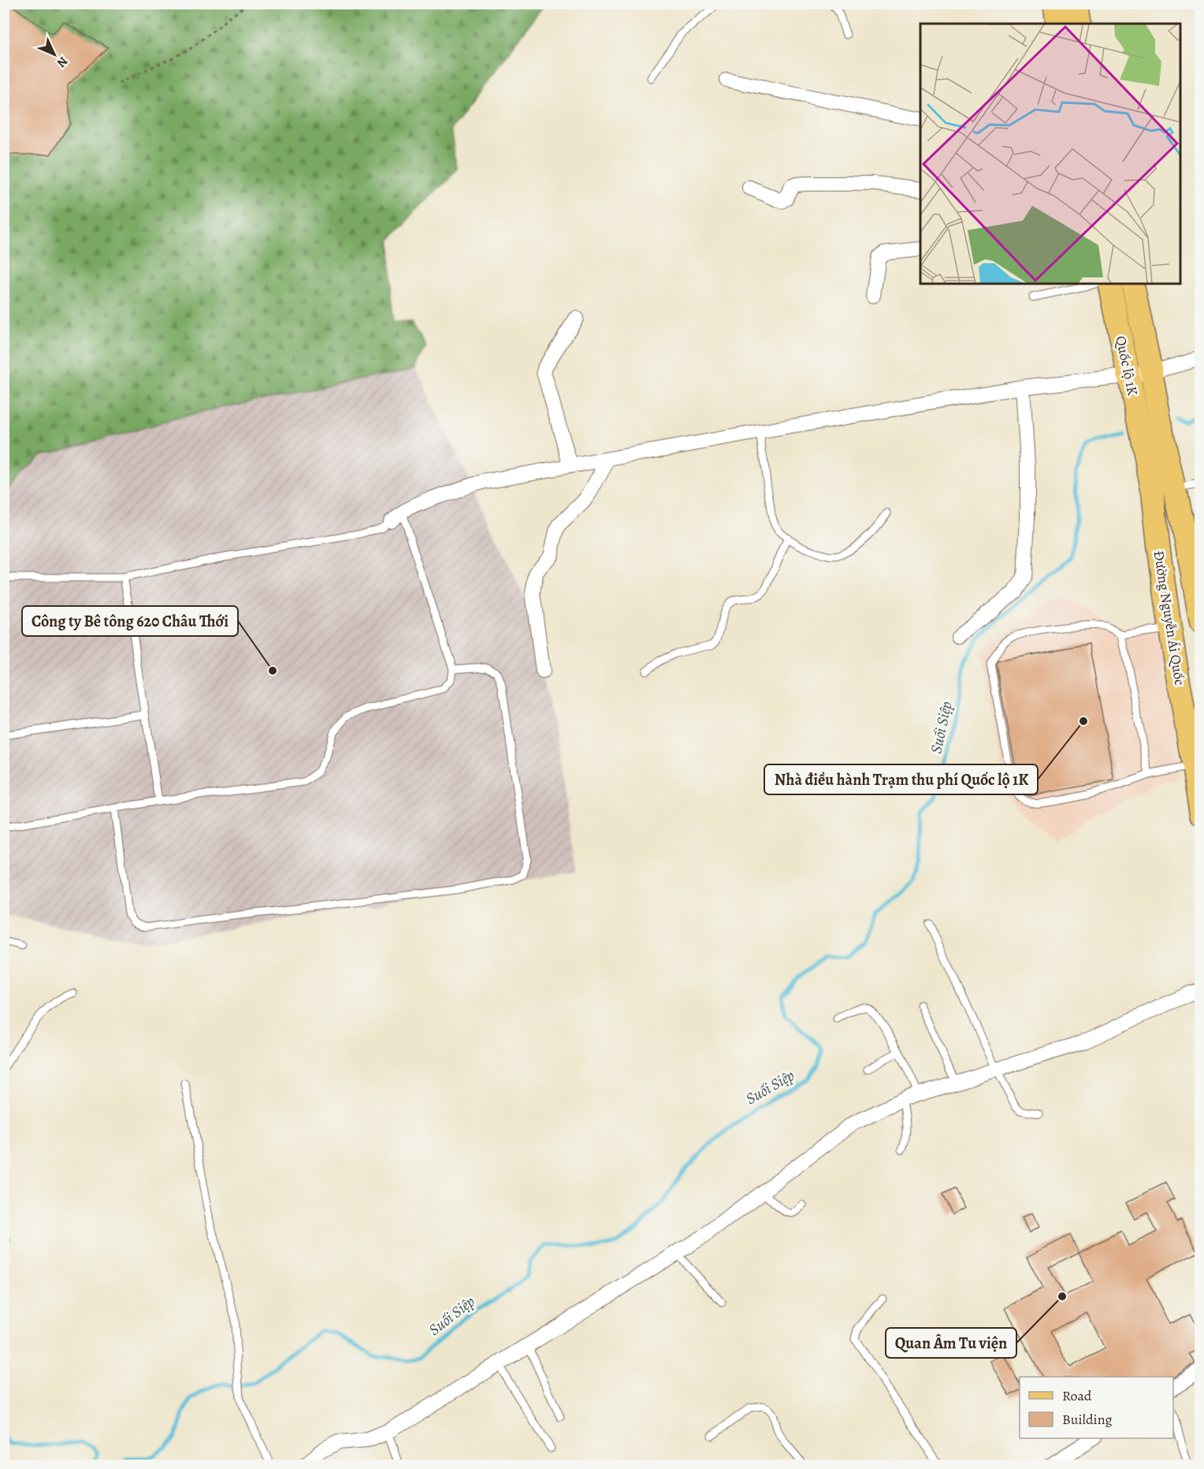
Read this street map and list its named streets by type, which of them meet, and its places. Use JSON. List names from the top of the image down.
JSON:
{
  "streets": {
    "main road": ["Quốc lộ 1K", "Đường Nguyễn Ái Quốc"]
  },
  "crossings": [
    ["Quốc lộ 1K", "Đường Nguyễn Ái Quốc"]
  ],
  "water": ["Suối Siệp"],
  "places": ["Công ty Bê tông 620 Châu Thới", "Nhà điều hành Trạm thu phí Quốc lộ 1K", "Quan Âm Tu viện"],
  "legend": ["Road", "Building"],
  "north": "bottom right"
}
